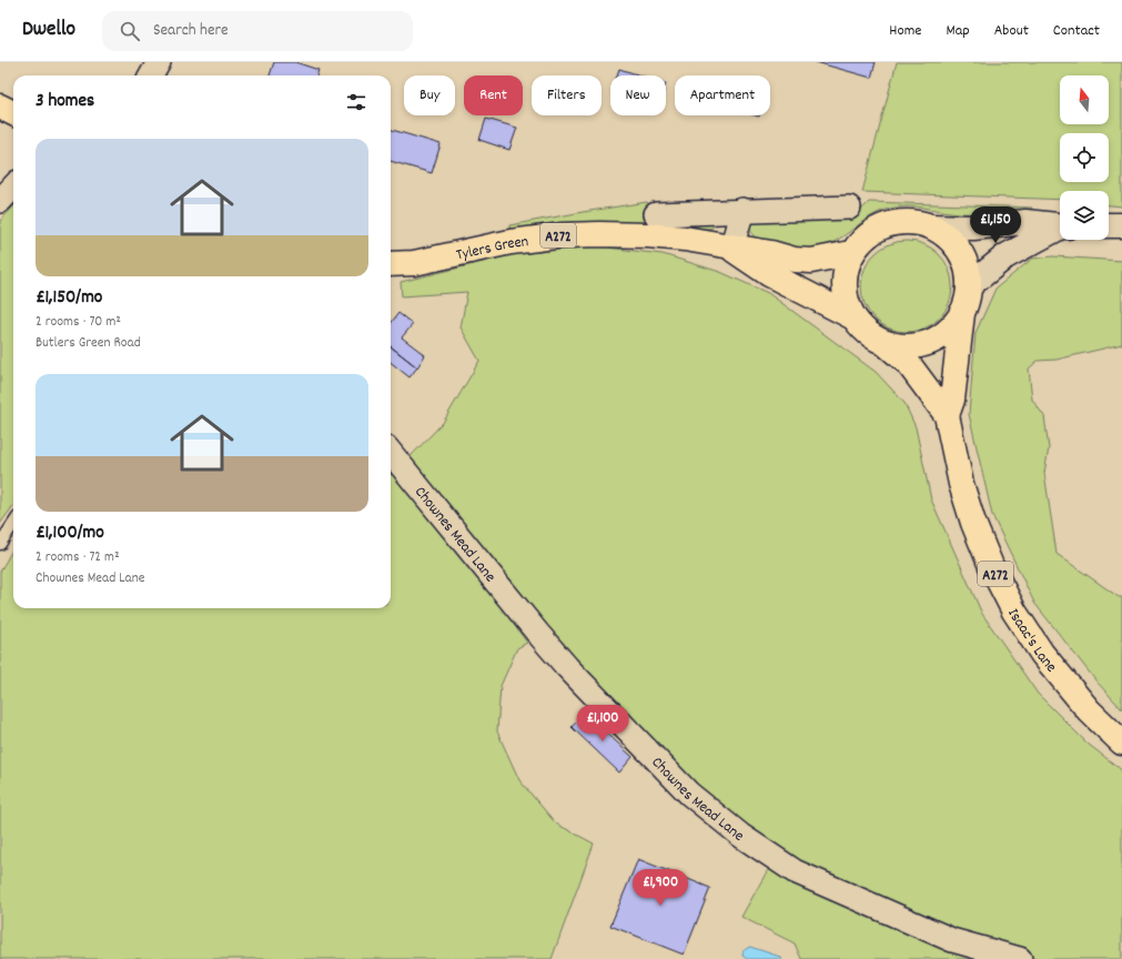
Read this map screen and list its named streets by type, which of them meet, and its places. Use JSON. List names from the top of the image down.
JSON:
{
  "streets": {
    "highway": ["A272", "Tylers Green", "Isaac's Lane"],
    "street": ["Chownes Mead Lane"]
  },
  "crossings": [
    ["Tylers Green", "Isaac's Lane"]
  ],
  "north": "top",
  "page": {
    "header": "Dwello",
    "search": "Search here",
    "nav": [
      "Home",
      "Map",
      "About",
      "Contact"
    ],
    "chip": [
      "Buy",
      "Rent",
      "Filters",
      "New",
      "Apartment"
    ],
    "heading": "3 homes",
    "list": [
      {
        "name": "£1,150/mo",
        "note": "2 rooms · 70 m² · Butlers Green Road"
      },
      {
        "name": "£1,100/mo",
        "note": "2 rooms · 72 m² · Chownes Mead Lane"
      }
    ],
    "price": ["£1,150", "£1,100", "£1,900"]
  }
}
